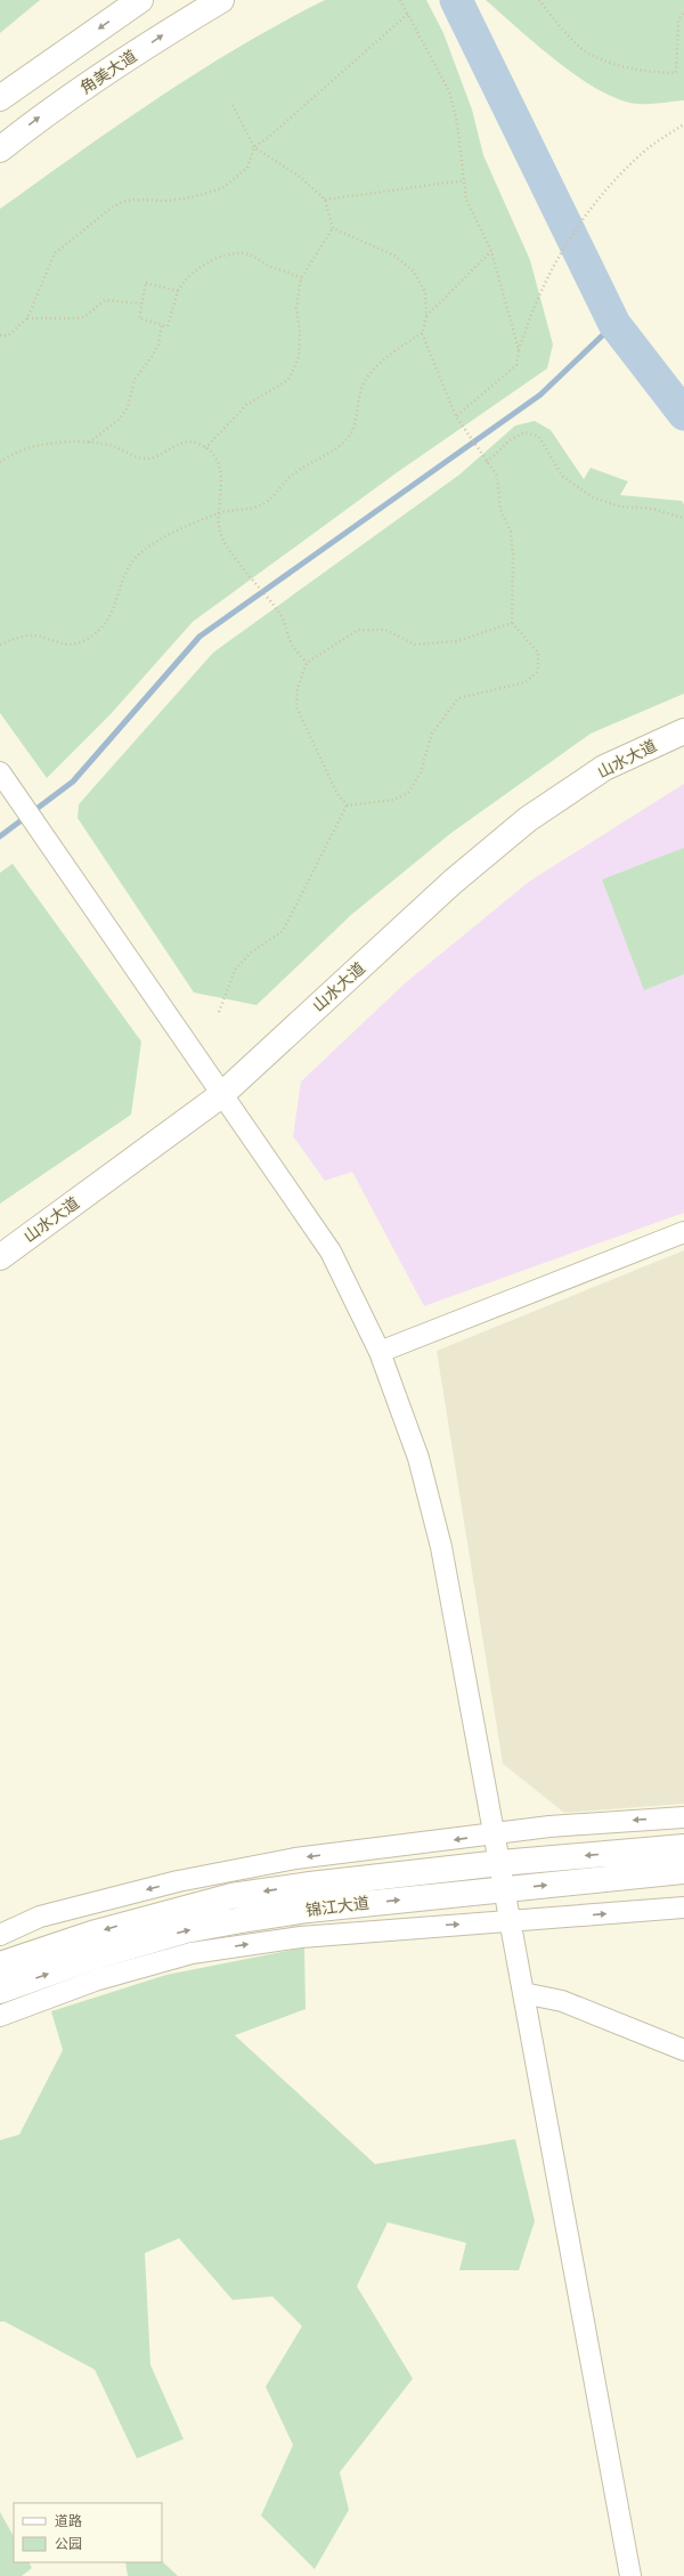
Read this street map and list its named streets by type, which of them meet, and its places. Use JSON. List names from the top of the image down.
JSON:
{
  "streets": {
    "street": ["角美大道", "山水大道", "锦江大道"]
  },
  "legend": ["道路", "公园"]
}
